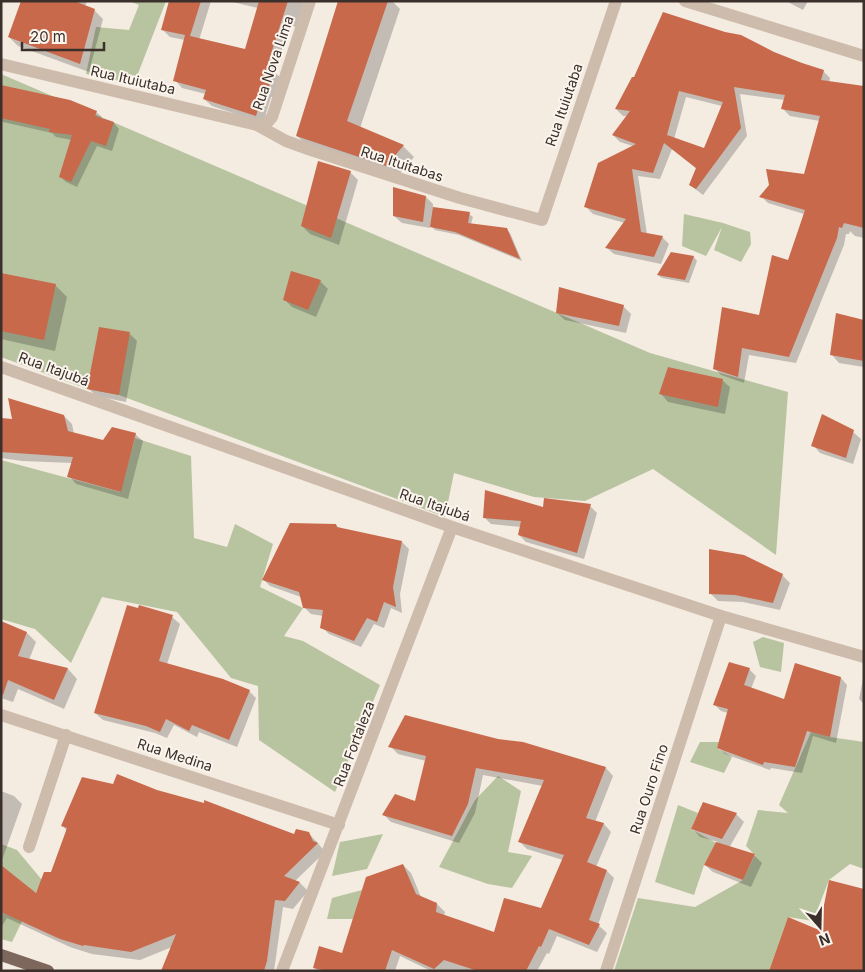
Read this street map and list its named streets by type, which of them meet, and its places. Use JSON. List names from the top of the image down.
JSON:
{
  "streets": {
    "street": [
      "Rua Nova Lima",
      "Rua Ituiutaba",
      "Rua Ituitabas",
      "Rua Itajubá",
      "Rua Fortaleza",
      "Rua Medina",
      "Rua Ouro Fino"
    ]
  },
  "crossings": [
    ["Rua Nova Lima", "Rua Ituiutaba"],
    ["Rua Nova Lima", "Rua Ituitabas"],
    ["Rua Ituiutaba", "Rua Ituitabas"],
    ["Rua Itajubá", "Rua Fortaleza"],
    ["Rua Itajubá", "Rua Ouro Fino"],
    ["Rua Fortaleza", "Rua Medina"]
  ],
  "scale_bar": "20 m",
  "north": "bottom"
}
